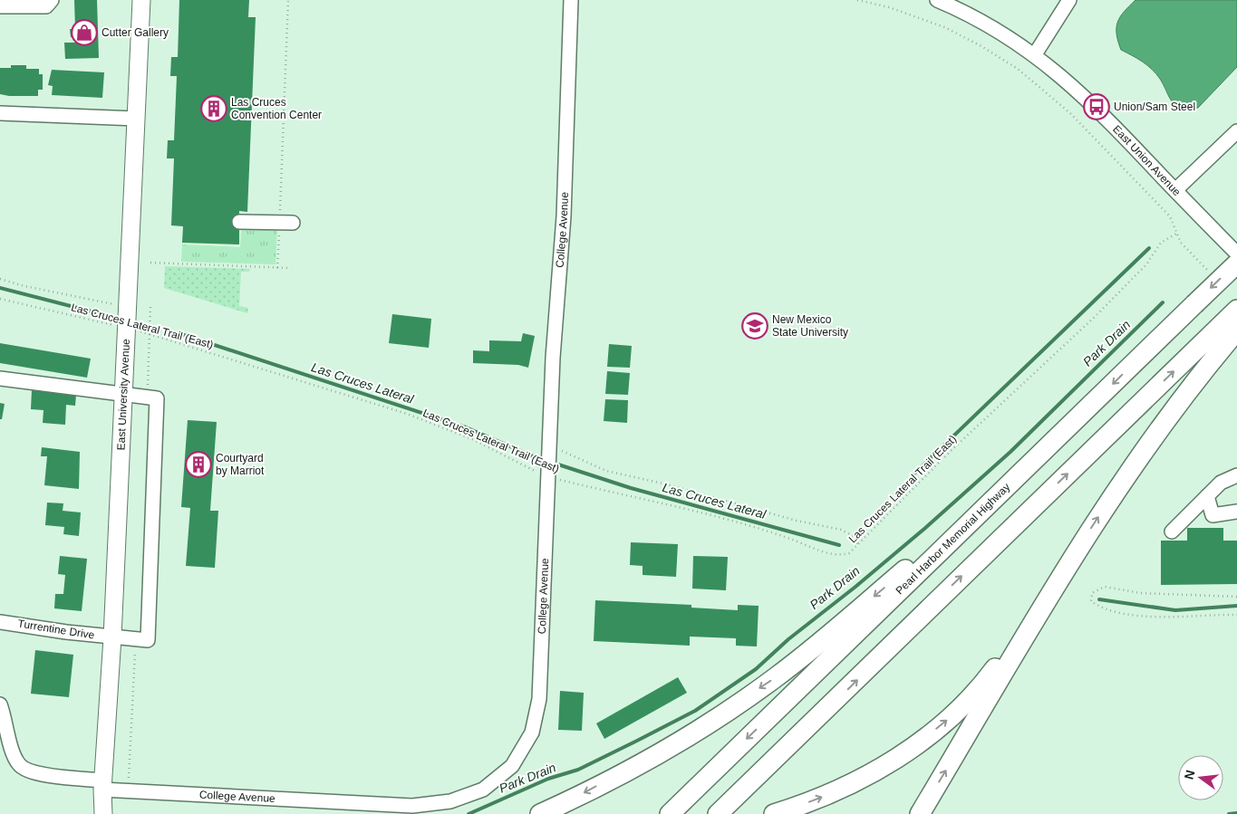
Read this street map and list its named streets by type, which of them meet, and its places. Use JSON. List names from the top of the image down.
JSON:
{
  "streets": {
    "highway": ["Pearl Harbor Memorial Highway"],
    "main road": ["East University Avenue"],
    "street": ["East Union Avenue", "College Avenue", "Turrentine Drive"],
    "path": ["Las Cruces Lateral Trail (East)"]
  },
  "crossings": [
    ["College Avenue", "Las Cruces Lateral Trail (East)"],
    ["College Avenue", "East University Avenue"],
    ["Las Cruces Lateral Trail (East)", "East University Avenue"],
    ["East University Avenue", "Turrentine Drive"]
  ],
  "water": ["Park Drain", "Las Cruces Lateral"],
  "places": {
    "shop": ["Cutter Gallery"],
    "bus stop": ["Union/Sam Steel"],
    "building": ["Las Cruces Convention Center", "Courtyard by Marriot"],
    "school or university": ["New Mexico State University"]
  },
  "north": "left"
}
